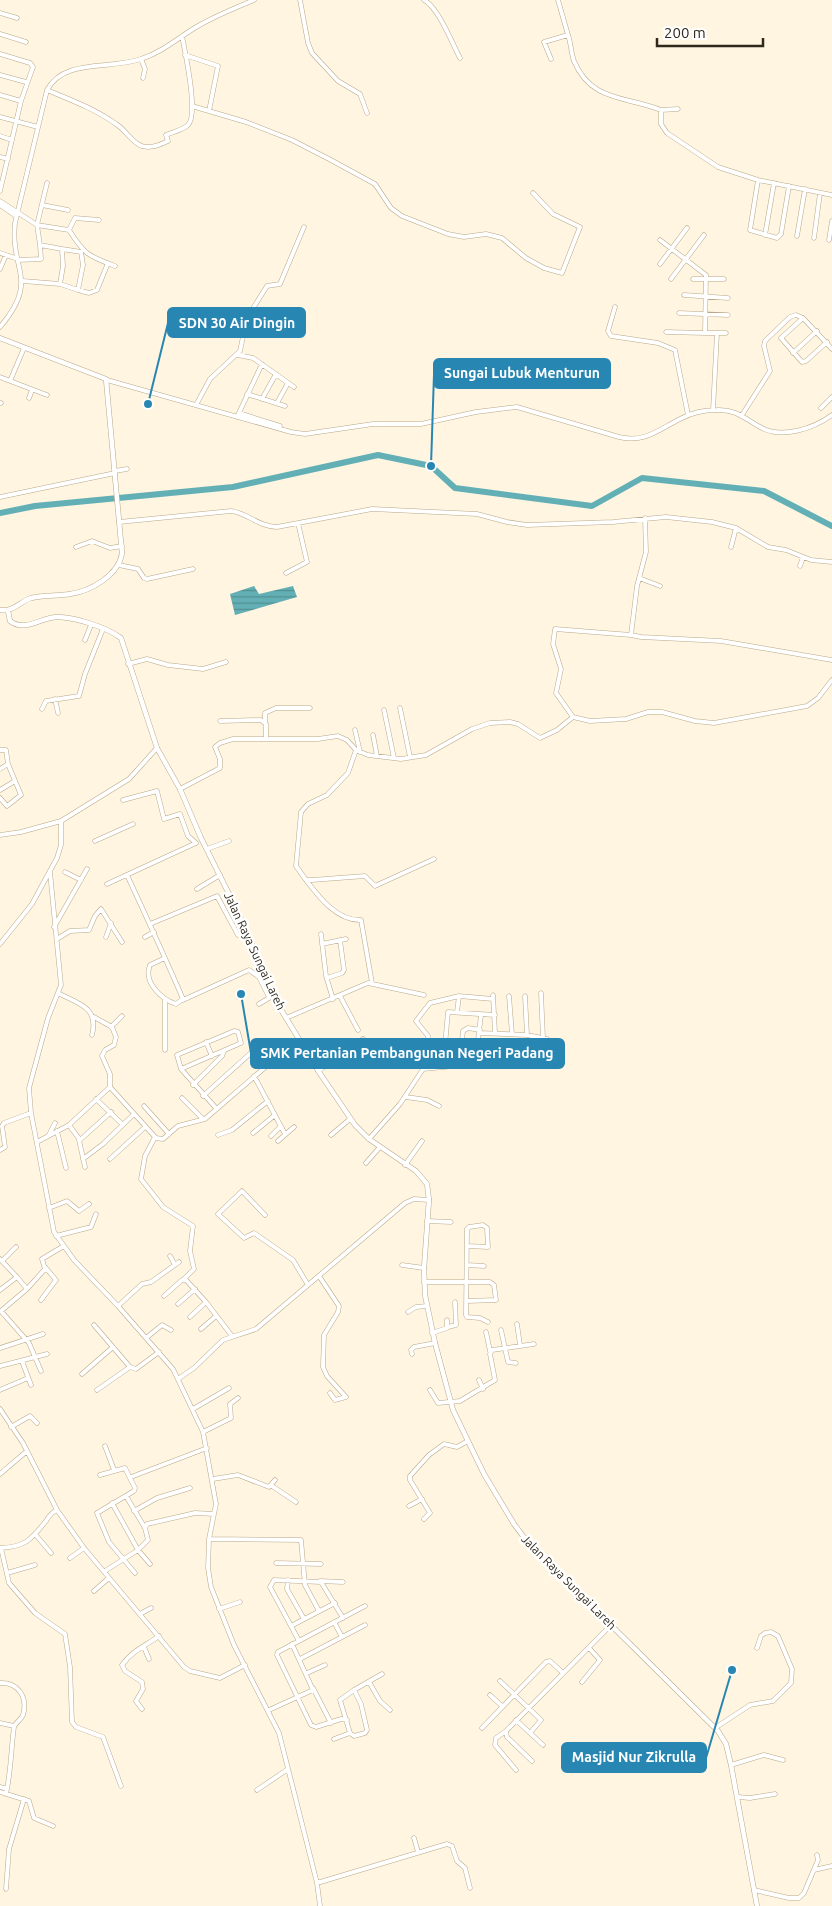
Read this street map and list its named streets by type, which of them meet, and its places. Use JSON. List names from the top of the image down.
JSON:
{
  "streets": {
    "street": ["Jalan Raya Sungai Lareh"]
  },
  "places": [
    "SDN 30 Air Dingin",
    "Sungai Lubuk Menturun",
    "SMK Pertanian Pembangunan Negeri Padang",
    "Masjid Nur Zikrulla"
  ],
  "scale_bar": "200 m"
}
